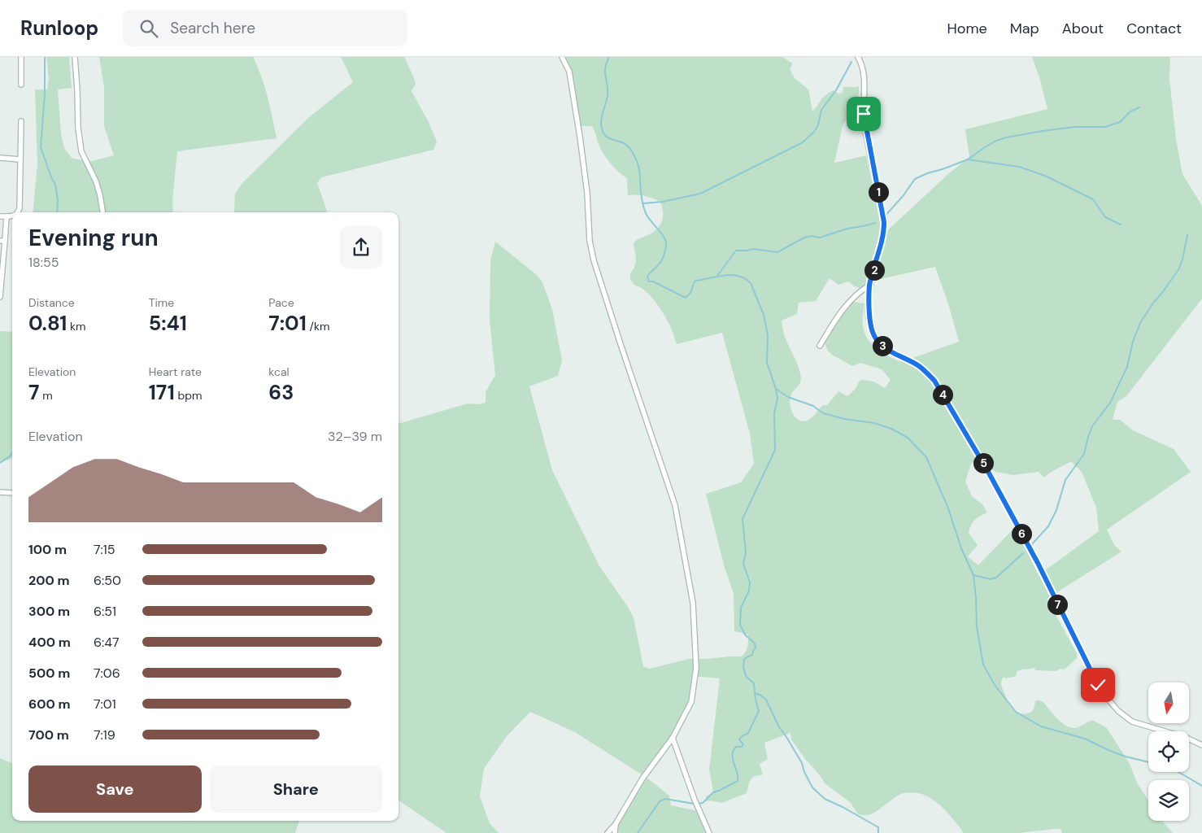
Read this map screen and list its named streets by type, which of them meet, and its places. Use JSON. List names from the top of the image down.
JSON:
{
  "north": "bottom",
  "page": {
    "header": "Runloop",
    "search": "Search here",
    "nav": [
      "Home",
      "Map",
      "About",
      "Contact"
    ],
    "pins": [
      "1",
      "2",
      "3",
      "4",
      "5",
      "6",
      "7"
    ],
    "heading": ["Evening run", "18:55"],
    "stats": [
      ["Distance", "0.81 km"],
      ["Time", "5:41"],
      ["Pace", "7:01 /km"],
      ["Elevation", "7 m"],
      ["Heart rate", "171 bpm"],
      ["kcal", "63"]
    ],
    "chart": ["Elevation", "32–39 m"],
    "list": [
      {
        "name": "100 m",
        "note": "7:15"
      },
      {
        "name": "200 m",
        "note": "6:50"
      },
      {
        "name": "300 m",
        "note": "6:51"
      },
      {
        "name": "400 m",
        "note": "6:47"
      },
      {
        "name": "500 m",
        "note": "7:06"
      },
      {
        "name": "600 m",
        "note": "7:01"
      },
      {
        "name": "700 m",
        "note": "7:19"
      }
    ],
    "buttons": ["Save", "Share"]
  }
}
